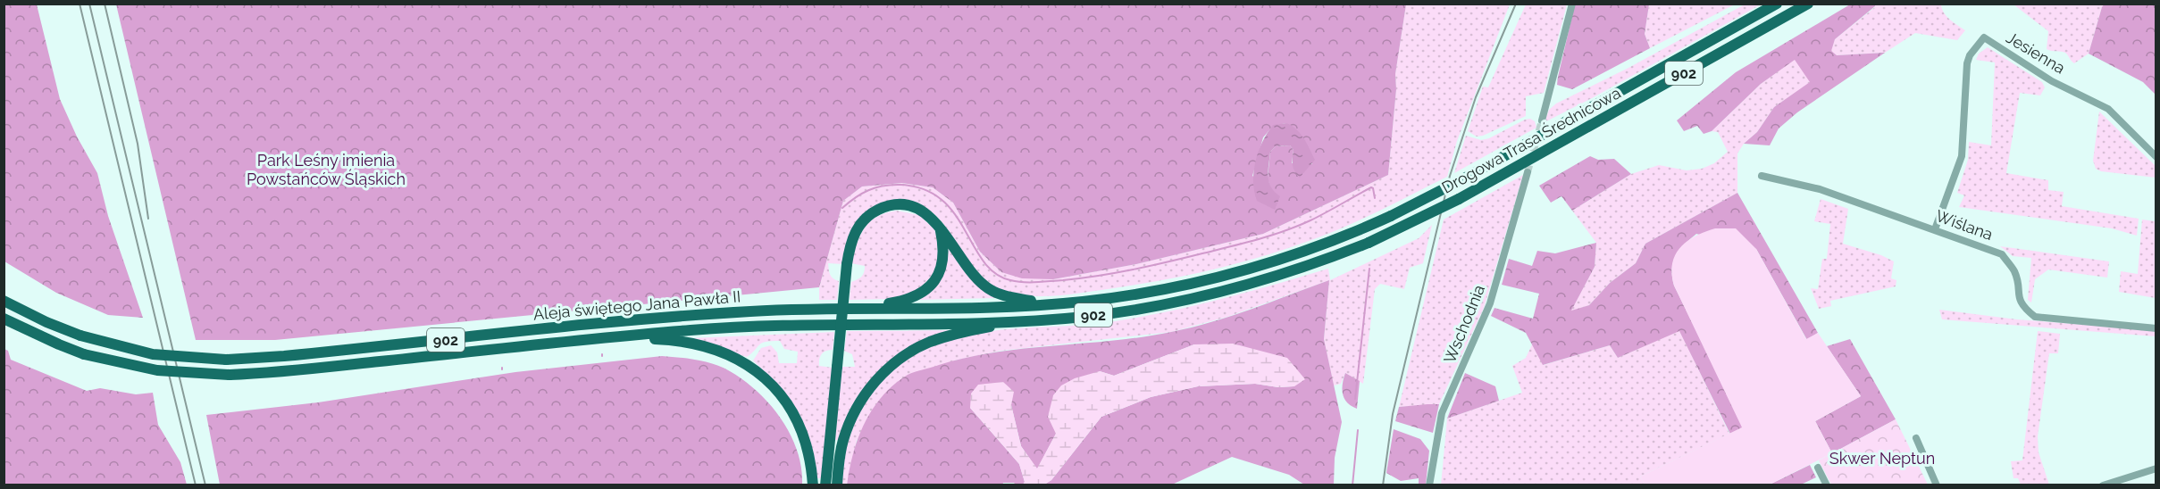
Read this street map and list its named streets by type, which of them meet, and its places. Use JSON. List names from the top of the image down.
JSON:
{
  "streets": {
    "main road": ["902", "Drogowa Trasa Średnicowa", "Aleja świętego Jana Pawła II"],
    "street": ["Jesienna", "Wiślana", "Wschodnia"]
  },
  "crossings": [
    ["Jesienna", "Wiślana"],
    ["Drogowa Trasa Średnicowa", "Aleja świętego Jana Pawła II"]
  ],
  "parks": ["Park Leśny imienia Powstańców Śląskich", "Skwer Neptun"]
}
